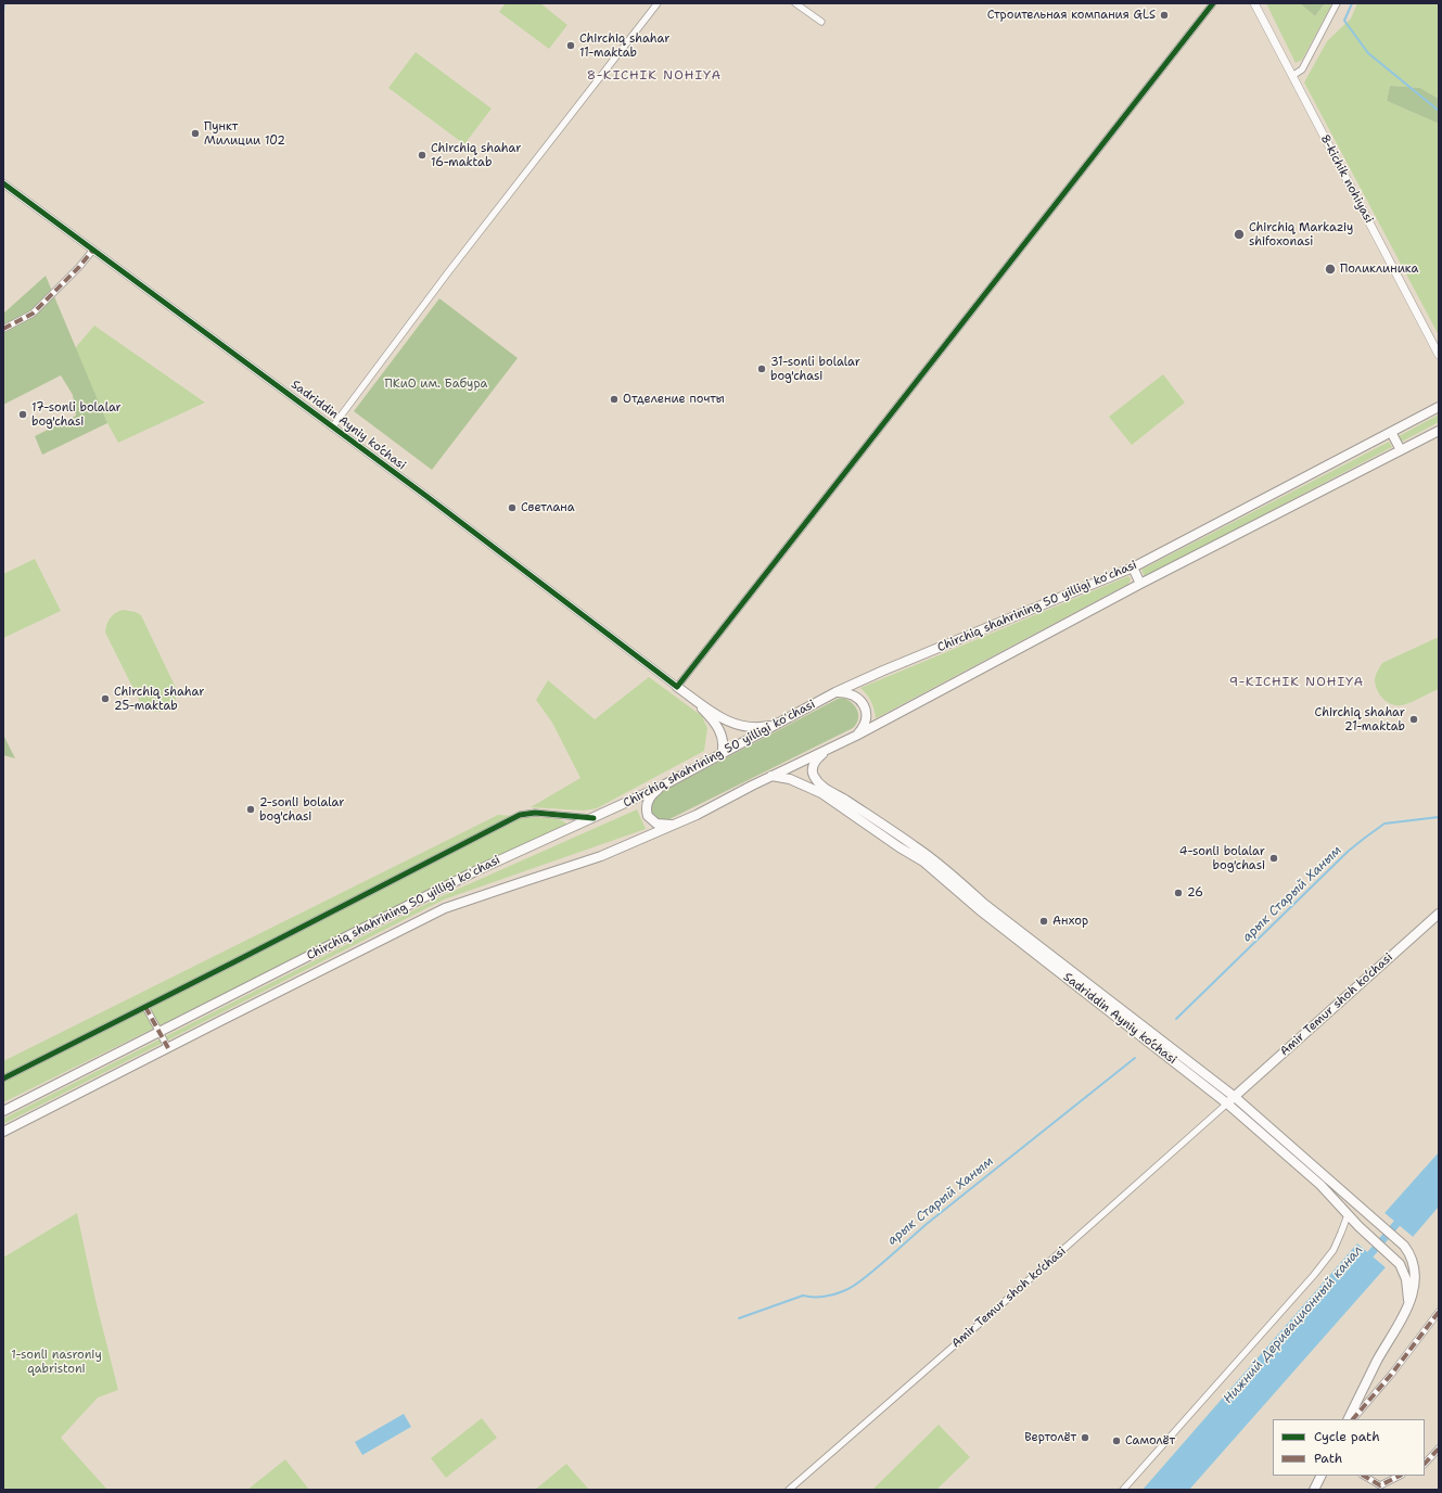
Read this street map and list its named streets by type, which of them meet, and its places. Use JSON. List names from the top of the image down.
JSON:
{
  "streets": {
    "main road": ["Sadriddin Ayniy ko‘chasi", "Chirchiq shahrining 50 yilligi koʻchasi", "Amir Temur shoh ko‘chasi"],
    "street": ["8-kichik nohiyasi"]
  },
  "crossings": [
    ["Sadriddin Ayniy ko‘chasi", "Chirchiq shahrining 50 yilligi koʻchasi"],
    ["Sadriddin Ayniy ko‘chasi", "Amir Temur shoh ko‘chasi"]
  ],
  "districts": ["8-KICHIK NOHIYA", "9-KICHIK NOHIYA"],
  "water": ["арык Старый Ханым", "Нижний Деривационный канал"],
  "parks": ["ПКиО им. Бабура", "1-sonli nasroniy qabristoni"],
  "places": [
    "Строительная компания GLS",
    "Chirchiq shahar 11-maktab",
    "Пункт Милиции 102",
    "Chirchiq shahar 16-maktab",
    "Chirchiq Markaziy shifoxonasi",
    "Поликлиника",
    "31-sonli bolalar bog'chasi",
    "Отделение почты",
    "17-sonli bolalar bog'chasi",
    "Светлана",
    "Chirchiq shahar 25-maktab",
    "Chirchiq shahar 21-maktab",
    "2-sonli bolalar bog'chasi",
    "4-sonli bolalar bog'chasi",
    "26",
    "Анхор",
    "Вертолёт",
    "Самолёт"
  ],
  "legend": ["Cycle path", "Path"]
}
